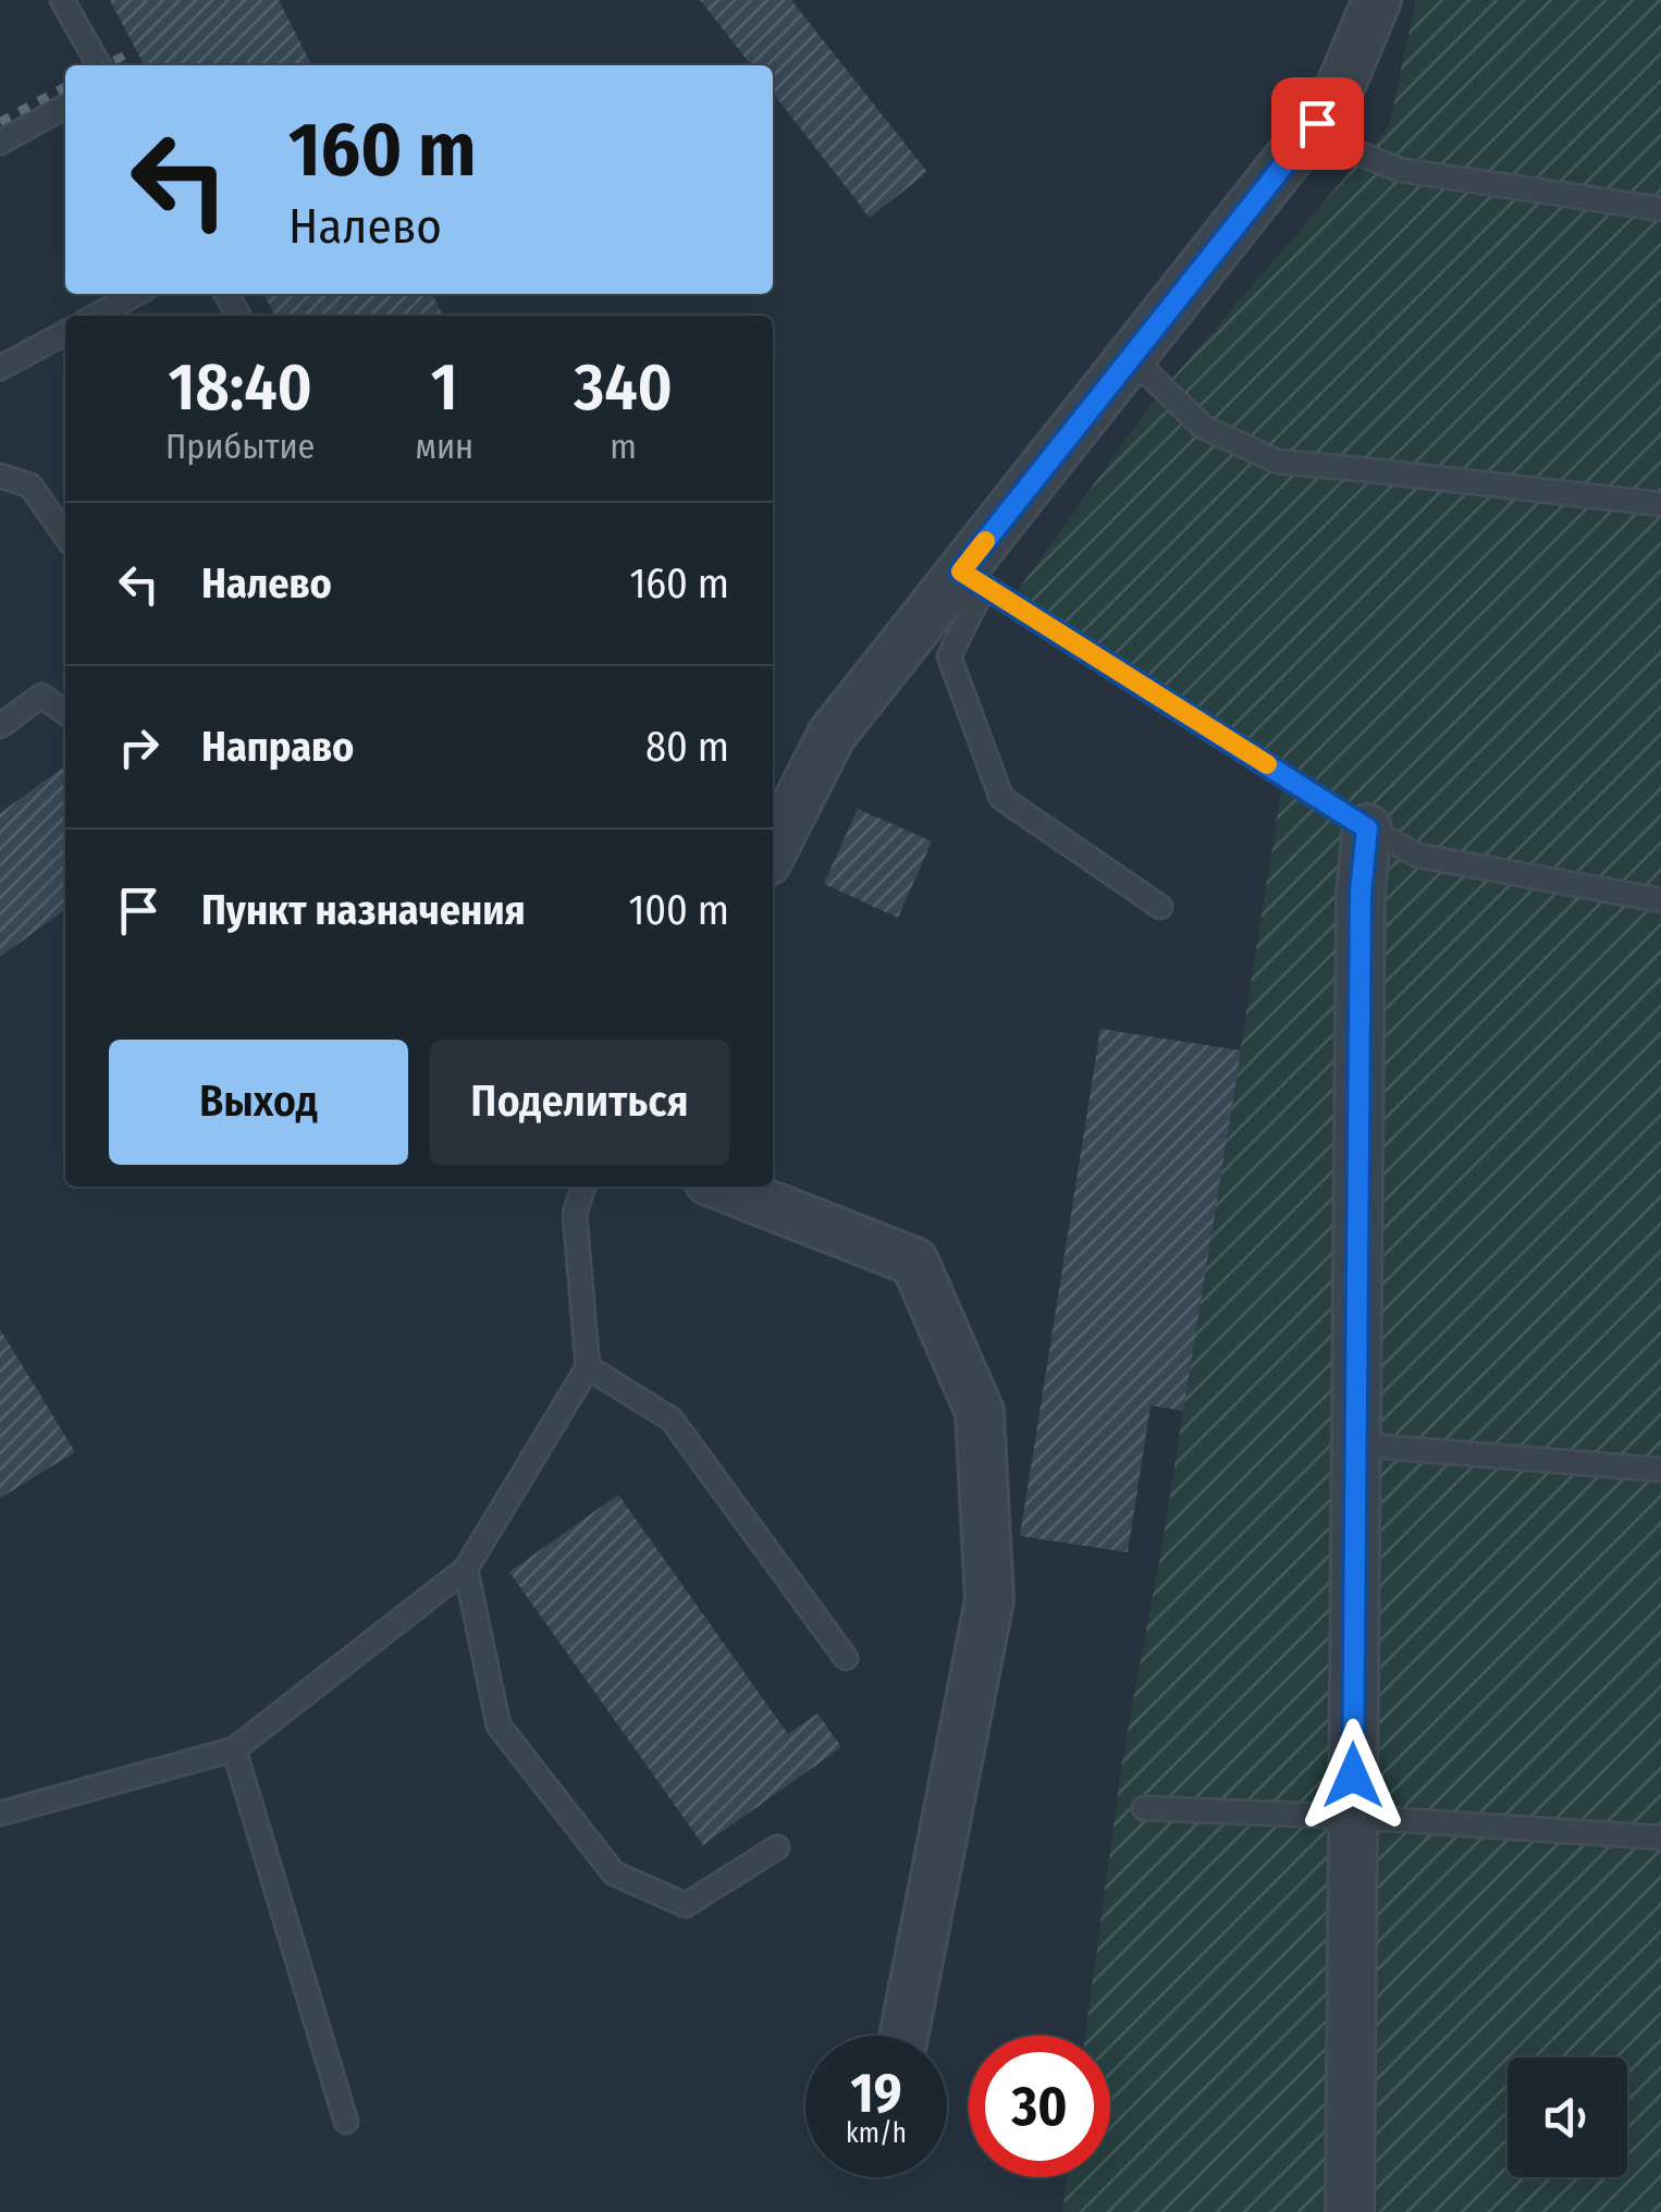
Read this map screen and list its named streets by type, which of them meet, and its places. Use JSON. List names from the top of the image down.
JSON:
{
  "page": {
    "turn": ["160 m", "Налево"],
    "eta": [
      "18:40",
      "Прибытие",
      "1",
      "мин",
      "340",
      "m"
    ],
    "list": [
      {
        "name": "Налево",
        "value": "160 m"
      },
      {
        "name": "Направо",
        "value": "80 m"
      },
      {
        "name": "Пункт назначения",
        "value": "100 m"
      }
    ],
    "buttons": ["Выход", "Поделиться"],
    "speed": "19 km/h",
    "limit": "30"
  }
}
